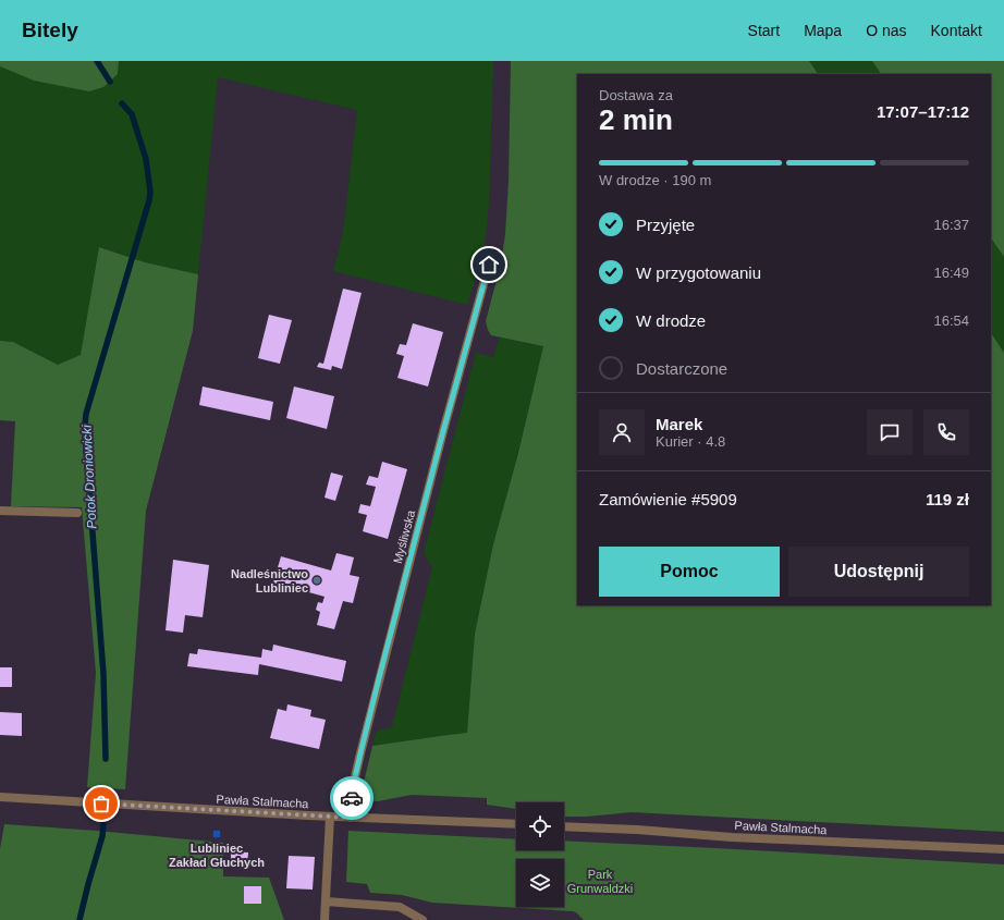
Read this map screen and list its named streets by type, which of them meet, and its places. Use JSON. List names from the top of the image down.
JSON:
{
  "streets": {
    "street": ["Myśliwska", "Pawła Stalmacha"]
  },
  "crossings": [
    ["Myśliwska", "Pawła Stalmacha"]
  ],
  "water": ["Potok Droniowicki"],
  "parks": ["Park Grunwaldzki"],
  "places": {
    "other": ["Nadleśnictwo Lubliniec"],
    "transit": ["Lubliniec Zakład Głuchych"]
  },
  "page": {
    "header": "Bitely",
    "nav": [
      "Start",
      "Mapa",
      "O nas",
      "Kontakt"
    ],
    "heading": ["2 min", "Dostawa za", "17:07–17:12"],
    "panel": [
      "Marek",
      "Kurier · 4.8",
      "Zamówienie #5909",
      "119 zł"
    ],
    "bar": "W drodze · 190 m",
    "list": [
      ["Przyjęte", "16:37"],
      ["W przygotowaniu", "16:49"],
      ["W drodze", "16:54"],
      "Dostarczone"
    ],
    "buttons": ["Pomoc", "Udostępnij"]
  }
}
